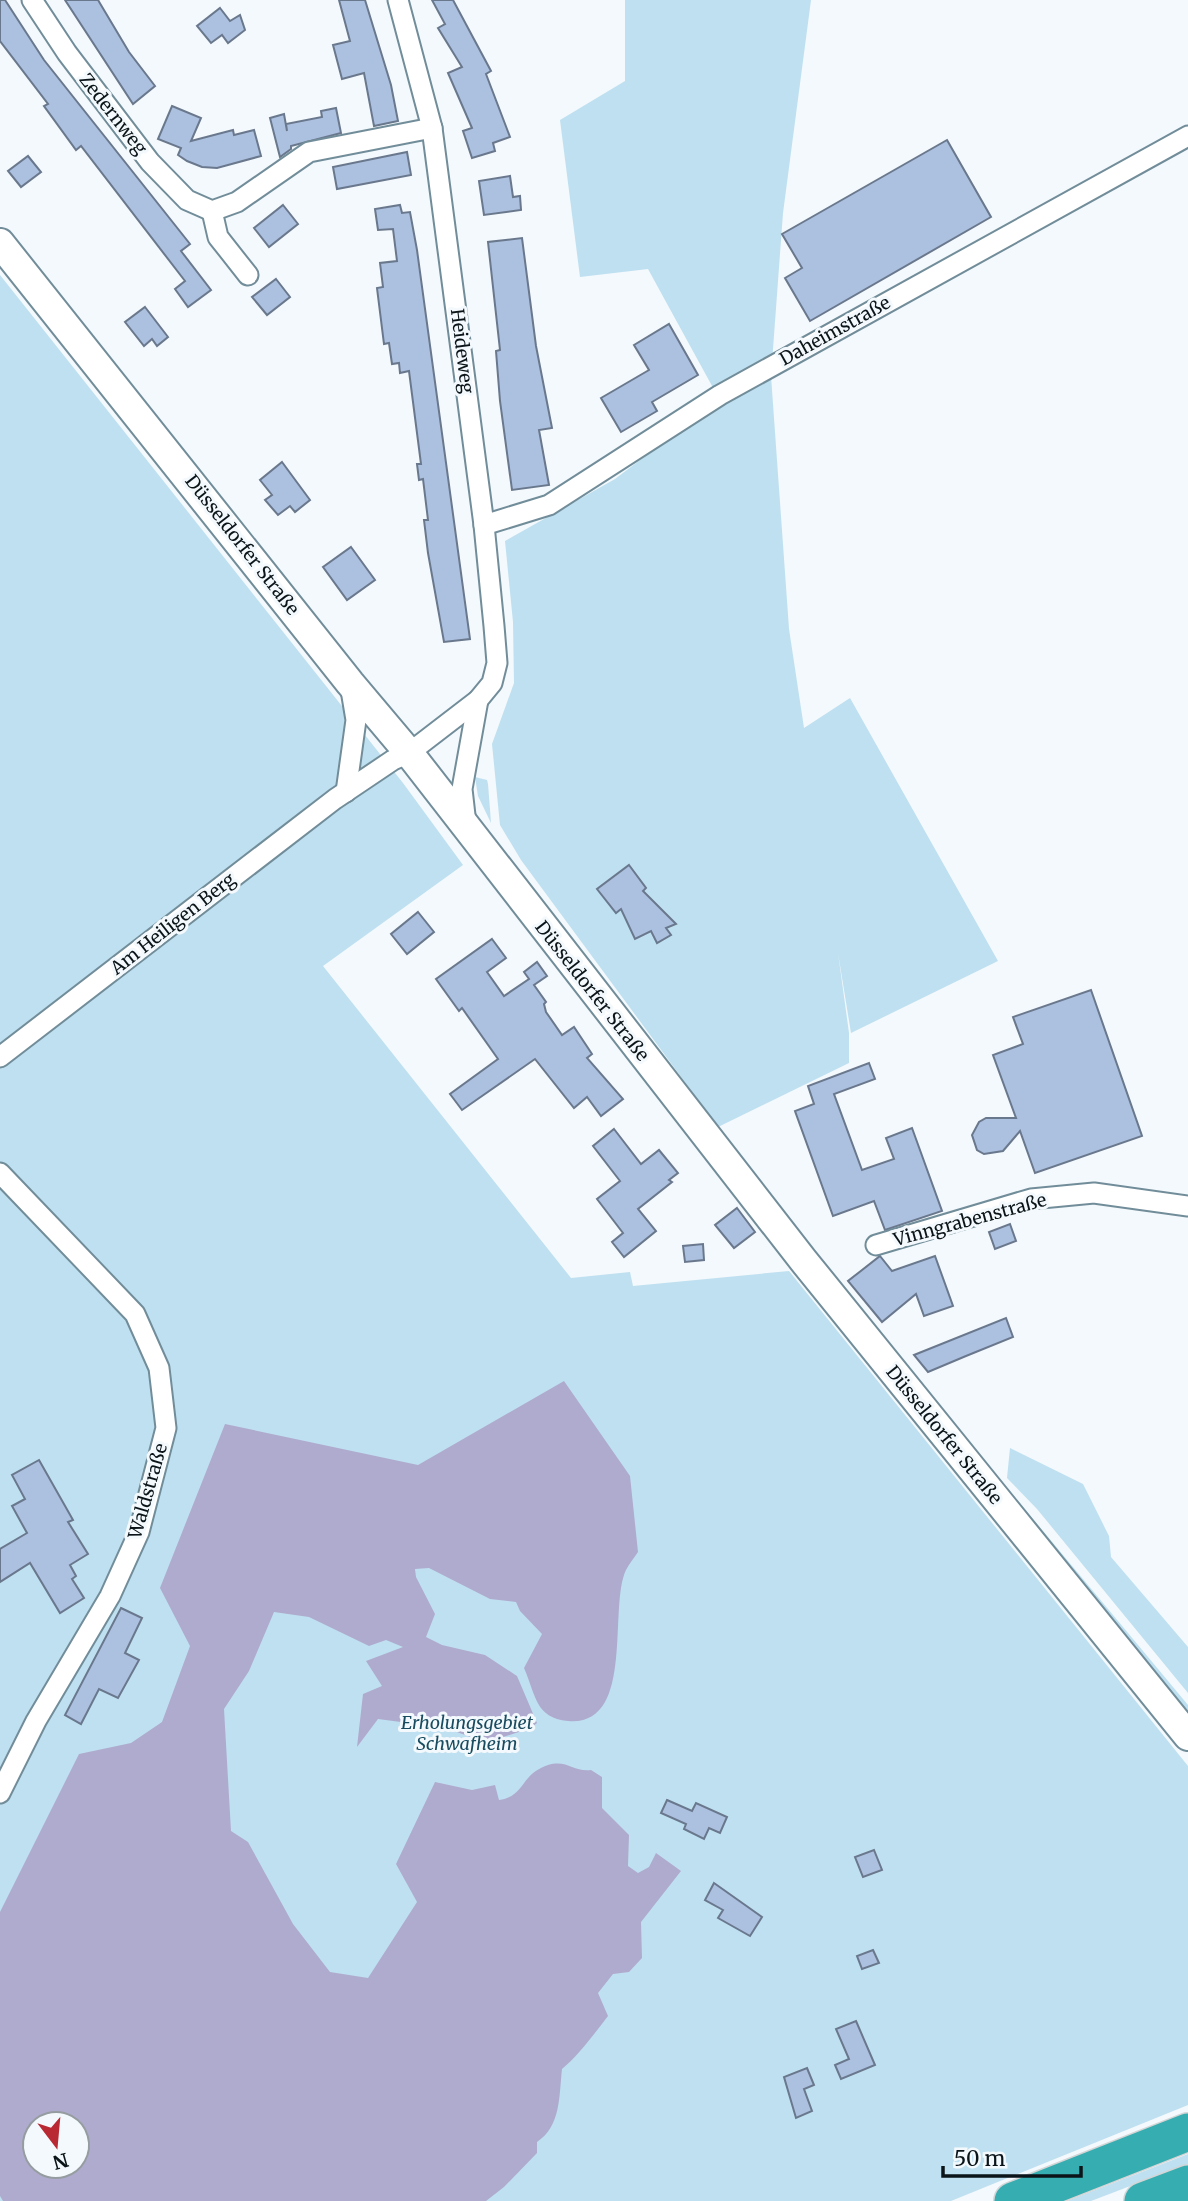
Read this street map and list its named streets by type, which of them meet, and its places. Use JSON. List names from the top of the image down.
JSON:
{
  "streets": {
    "main road": ["Düsseldorfer Straße"],
    "street": [
      "Zedernweg",
      "Daheimstraße",
      "Heideweg",
      "Am Heiligen Berg",
      "Vinngrabenstraße",
      "Waldstraße"
    ]
  },
  "crossings": [
    ["Daheimstraße", "Heideweg"],
    ["Heideweg", "Düsseldorfer Straße"],
    ["Heideweg", "Am Heiligen Berg"],
    ["Düsseldorfer Straße", "Am Heiligen Berg"]
  ],
  "parks": ["Erholungsgebiet Schwafheim"],
  "scale_bar": "50 m",
  "north": "bottom"
}
